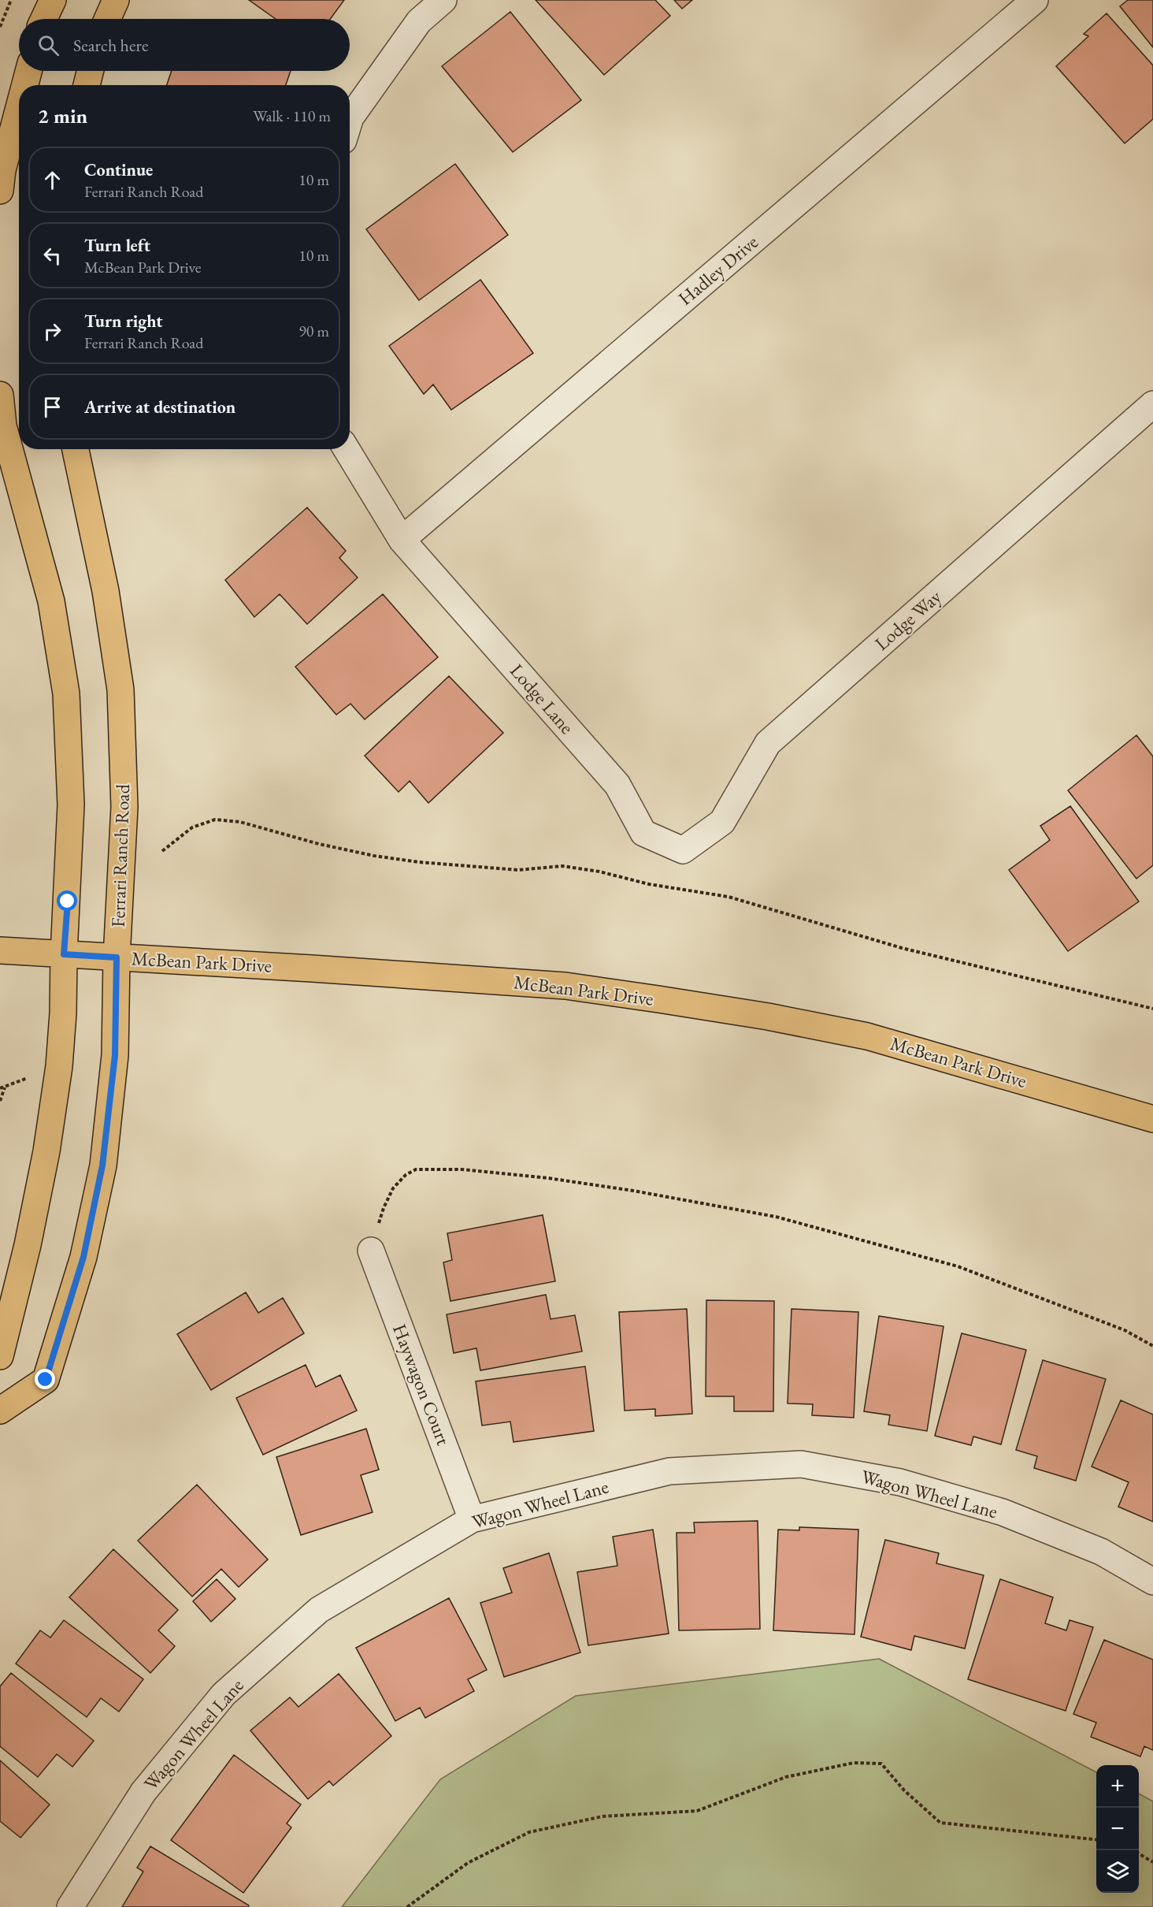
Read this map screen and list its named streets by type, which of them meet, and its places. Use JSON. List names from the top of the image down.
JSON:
{
  "streets": {
    "main road": ["Ferrari Ranch Road", "McBean Park Drive"],
    "street": [
      "Hadley Drive",
      "Lodge Way",
      "Lodge Lane",
      "Haywagon Court",
      "Wagon Wheel Lane"
    ]
  },
  "crossings": [
    ["Hadley Drive", "Lodge Lane"],
    ["Lodge Way", "Lodge Lane"],
    ["Ferrari Ranch Road", "McBean Park Drive"],
    ["Haywagon Court", "Wagon Wheel Lane"]
  ],
  "page": {
    "search": "Search here",
    "heading": ["2 min", "Walk · 110 m"],
    "list": [
      ["Continue", "Ferrari Ranch Road", "10 m"],
      ["Turn left", "McBean Park Drive", "10 m"],
      ["Turn right", "Ferrari Ranch Road", "90 m"],
      "Arrive at destination"
    ],
    "map_buttons": ["+", "−"]
  }
}
